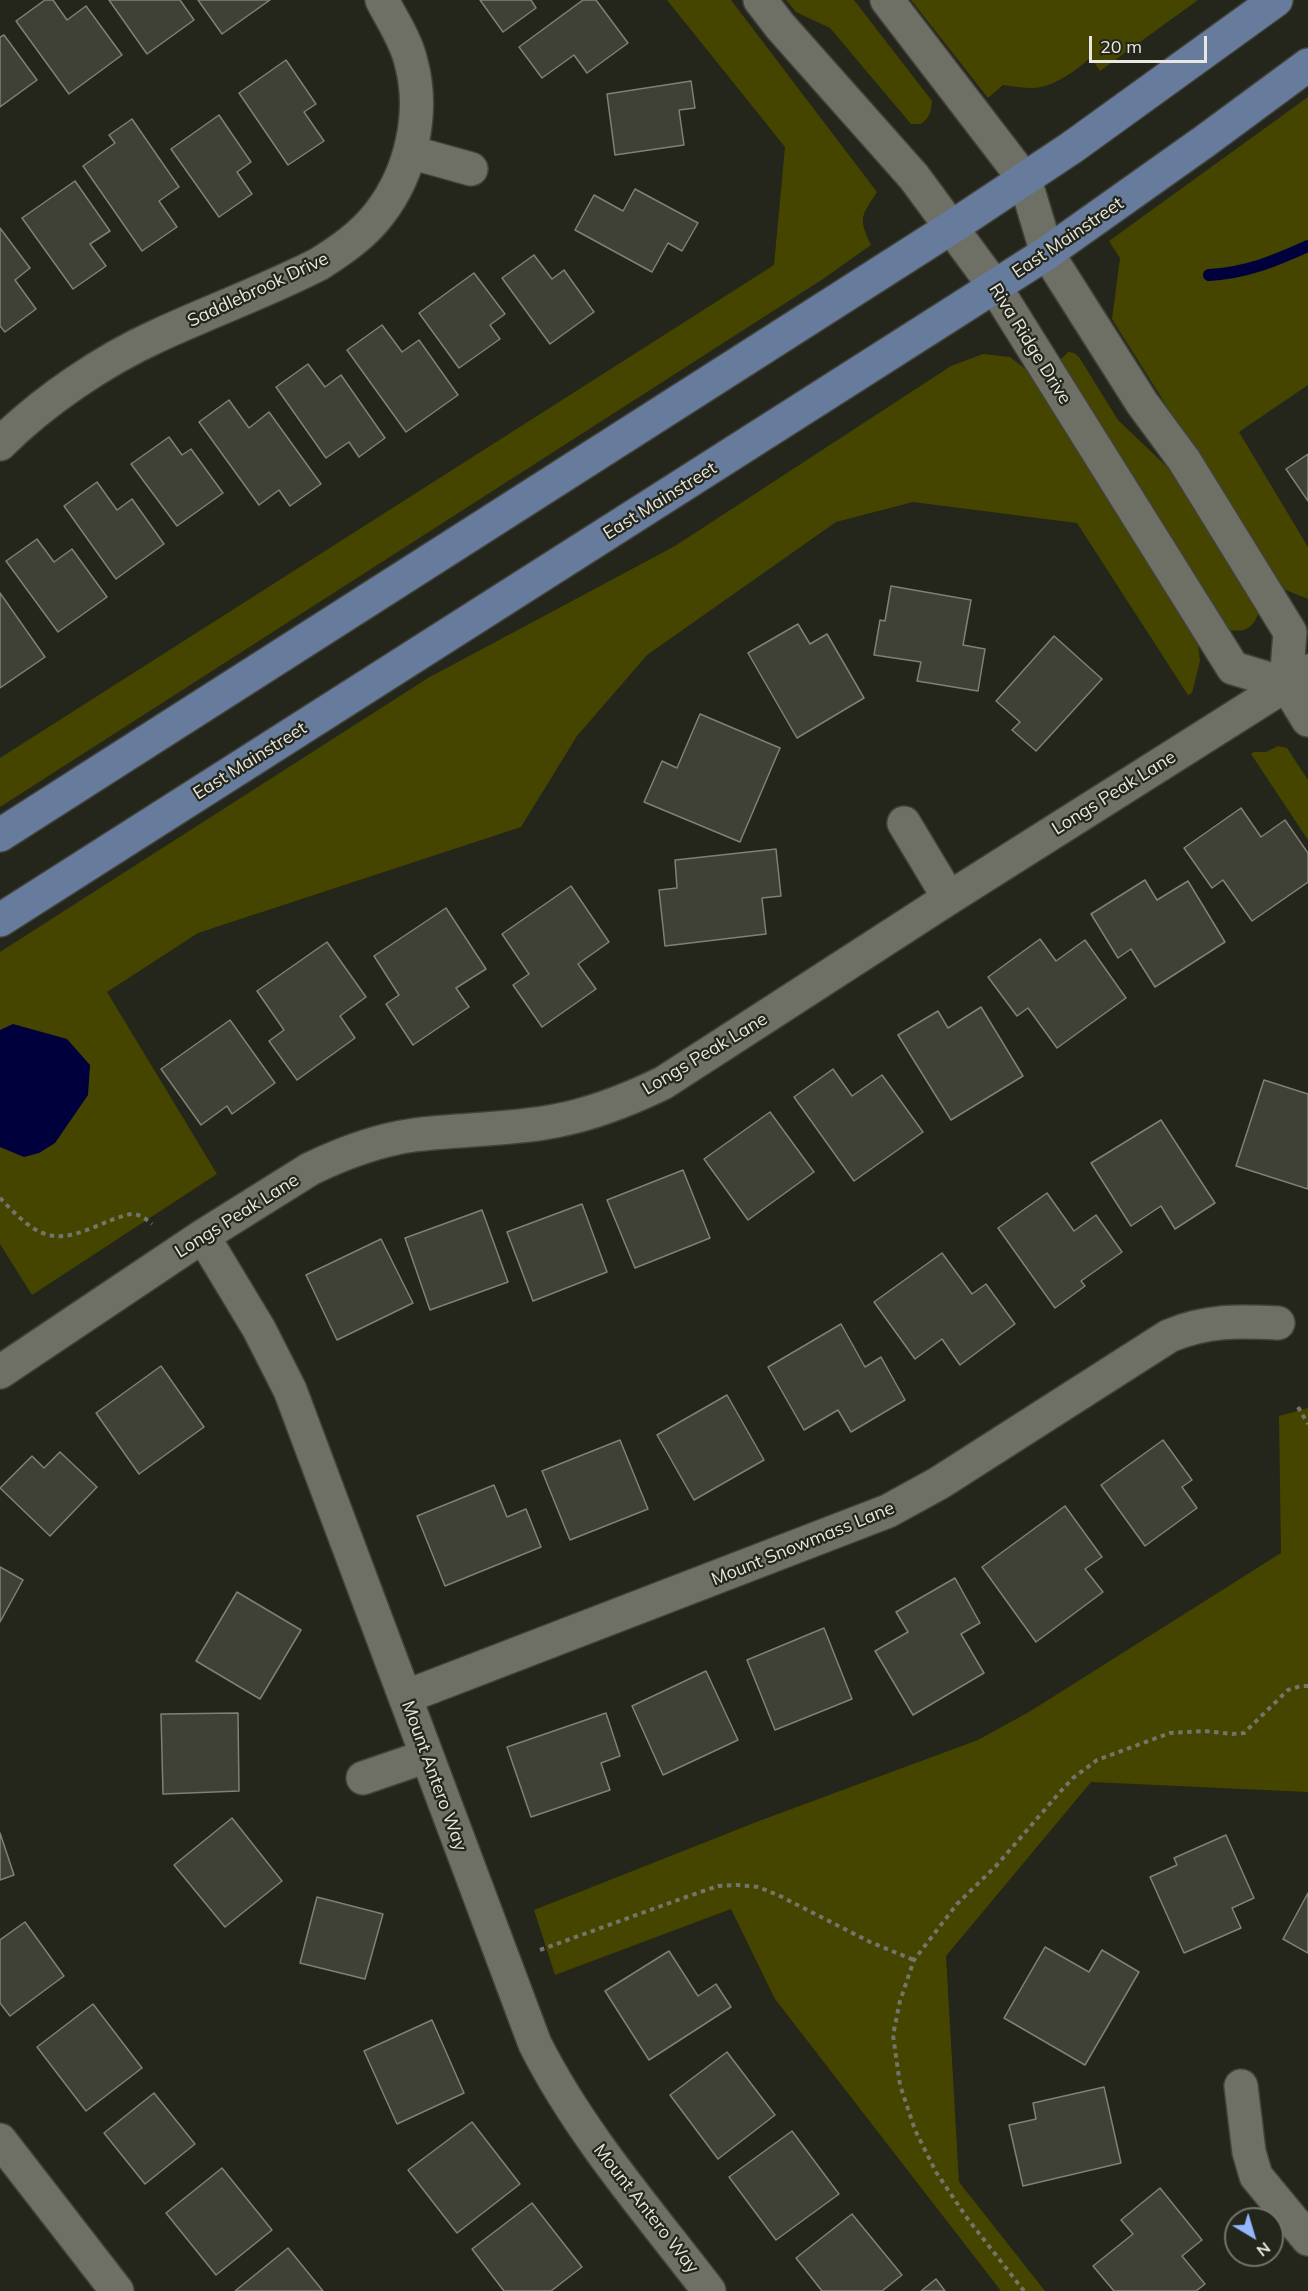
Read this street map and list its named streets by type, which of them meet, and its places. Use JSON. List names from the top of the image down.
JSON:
{
  "streets": {
    "main road": ["East Mainstreet"],
    "street": [
      "Saddlebrook Drive",
      "Riva Ridge Drive",
      "Longs Peak Lane",
      "Mount Snowmass Lane",
      "Mount Antero Way"
    ]
  },
  "crossings": [
    ["East Mainstreet", "Riva Ridge Drive"],
    ["Riva Ridge Drive", "Longs Peak Lane"],
    ["Longs Peak Lane", "Mount Antero Way"],
    ["Mount Snowmass Lane", "Mount Antero Way"]
  ],
  "scale_bar": "20 m",
  "north": "bottom right"
}
